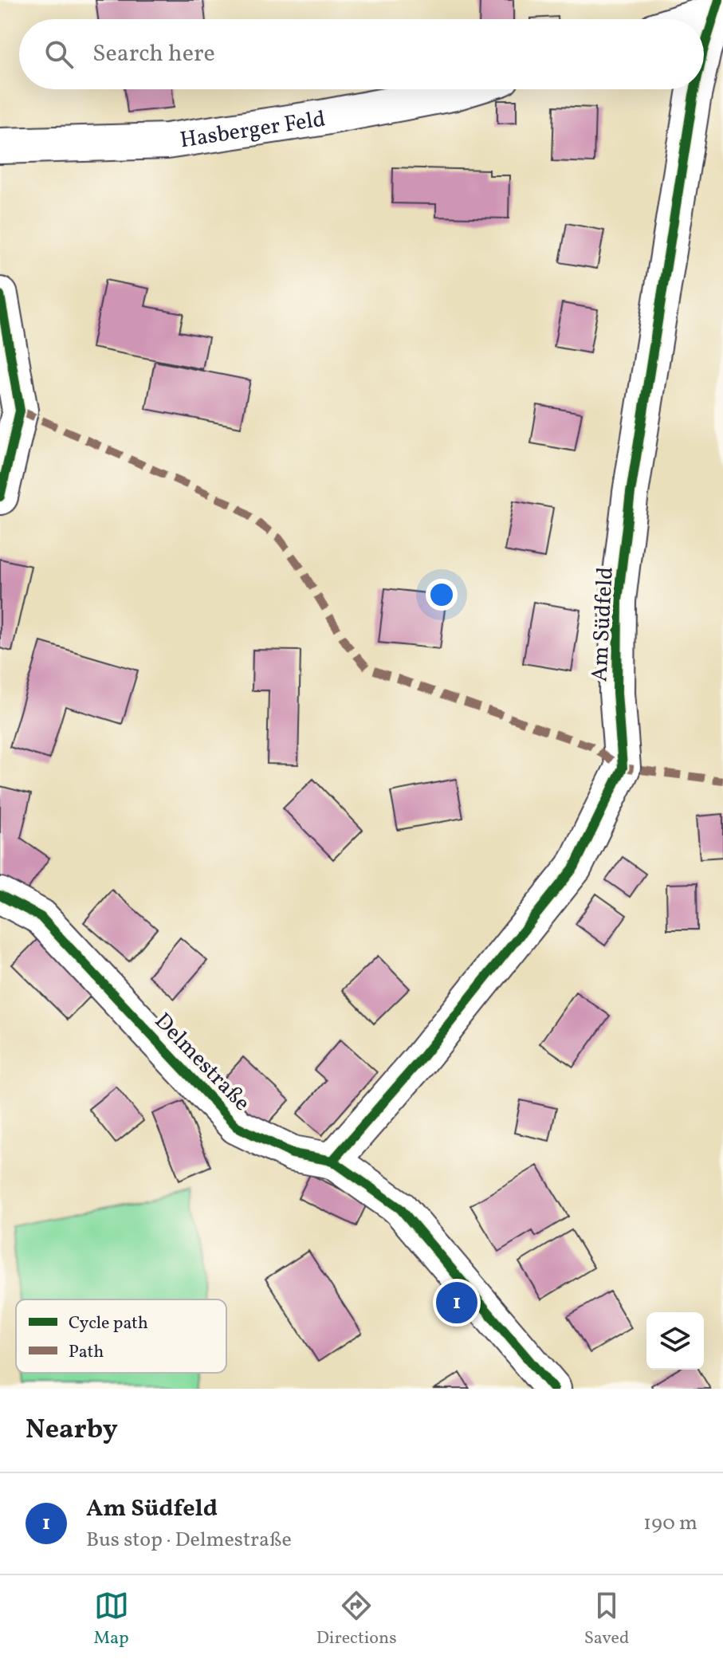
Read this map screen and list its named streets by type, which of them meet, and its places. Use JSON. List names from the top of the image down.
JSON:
{
  "streets": {
    "street": ["Hasberger Feld", "Am Südfeld", "Delmestraße"]
  },
  "crossings": [
    ["Am Südfeld", "Delmestraße"]
  ],
  "legend": ["Cycle path", "Path"],
  "page": {
    "search": "Search here",
    "pins": "1",
    "heading": "Nearby",
    "list": [
      {
        "mark": "1",
        "name": "Am Südfeld",
        "note": "Bus stop · Delmestraße",
        "value": "190 m"
      }
    ],
    "nav": ["Map", "Directions", "Saved"]
  }
}
